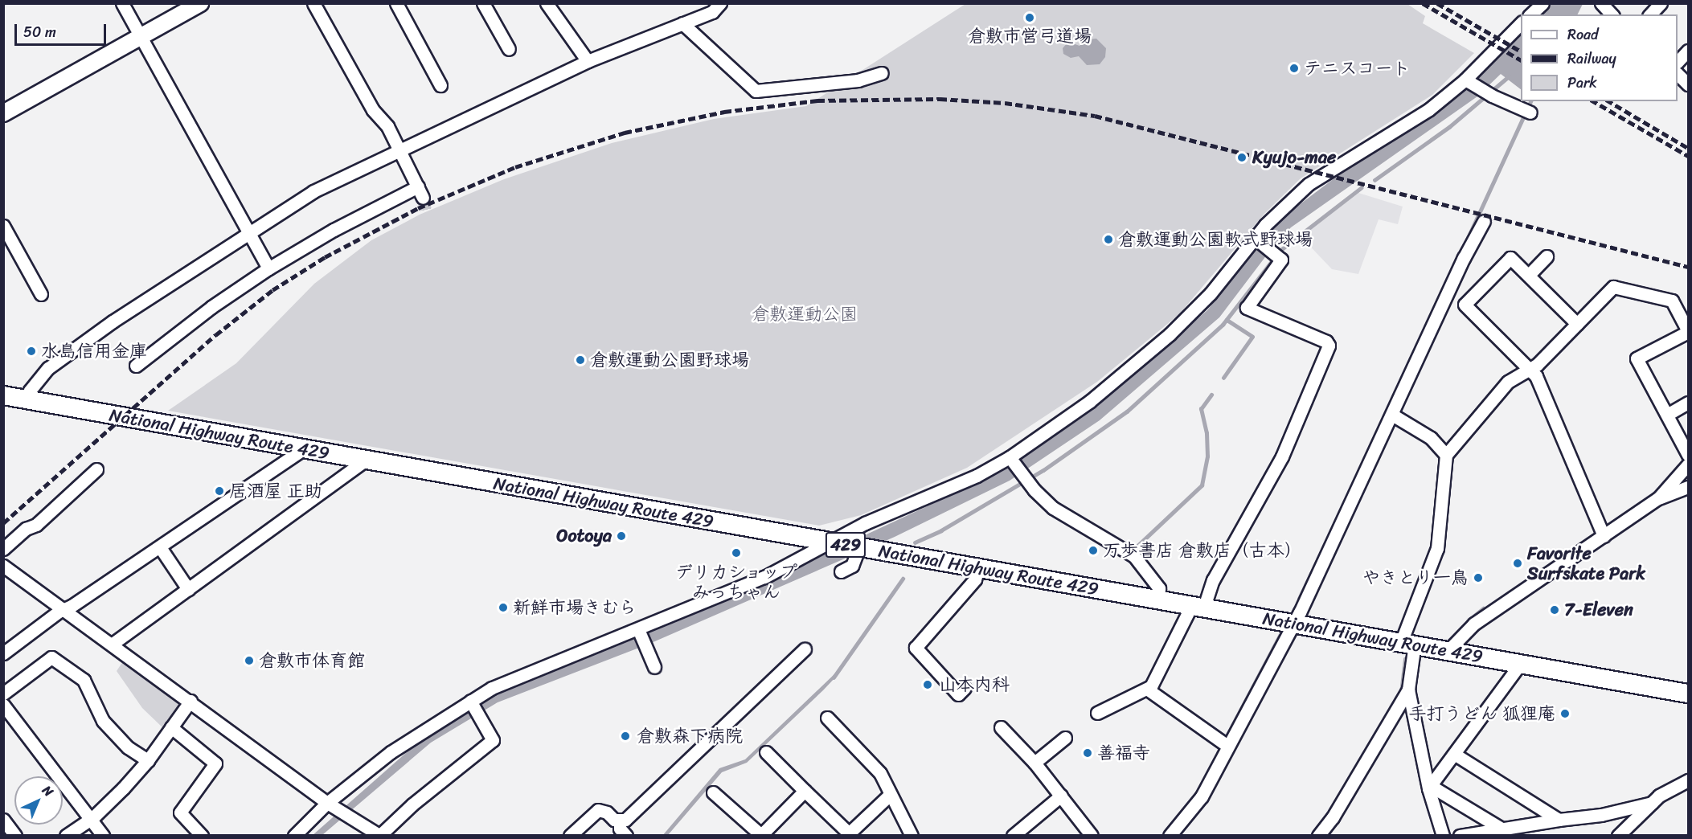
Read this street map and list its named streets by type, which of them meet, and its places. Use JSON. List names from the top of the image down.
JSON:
{
  "streets": {
    "highway": ["National Highway Route 429", "429"]
  },
  "parks": ["倉敷運動公園"],
  "places": [
    "倉敷市営弓道場",
    "テニスコート",
    "Kyujo-mae",
    "倉敷運動公園軟式野球場",
    "水島信用金庫",
    "倉敷運動公園野球場",
    "居酒屋 正助",
    "Ootoya",
    "万歩書店 倉敷店（古本）",
    "デリカショップ みっちゃん",
    "Favorite Surfskate Park",
    "やきとり一鳥",
    "新鮮市場きむら",
    "7-Eleven",
    "倉敷市体育館",
    "山本内科",
    "手打うどん 狐狸庵",
    "倉敷森下病院",
    "善福寺"
  ],
  "legend": ["Road", "Railway", "Park"],
  "scale_bar": "50 m",
  "north": "top right"
}
